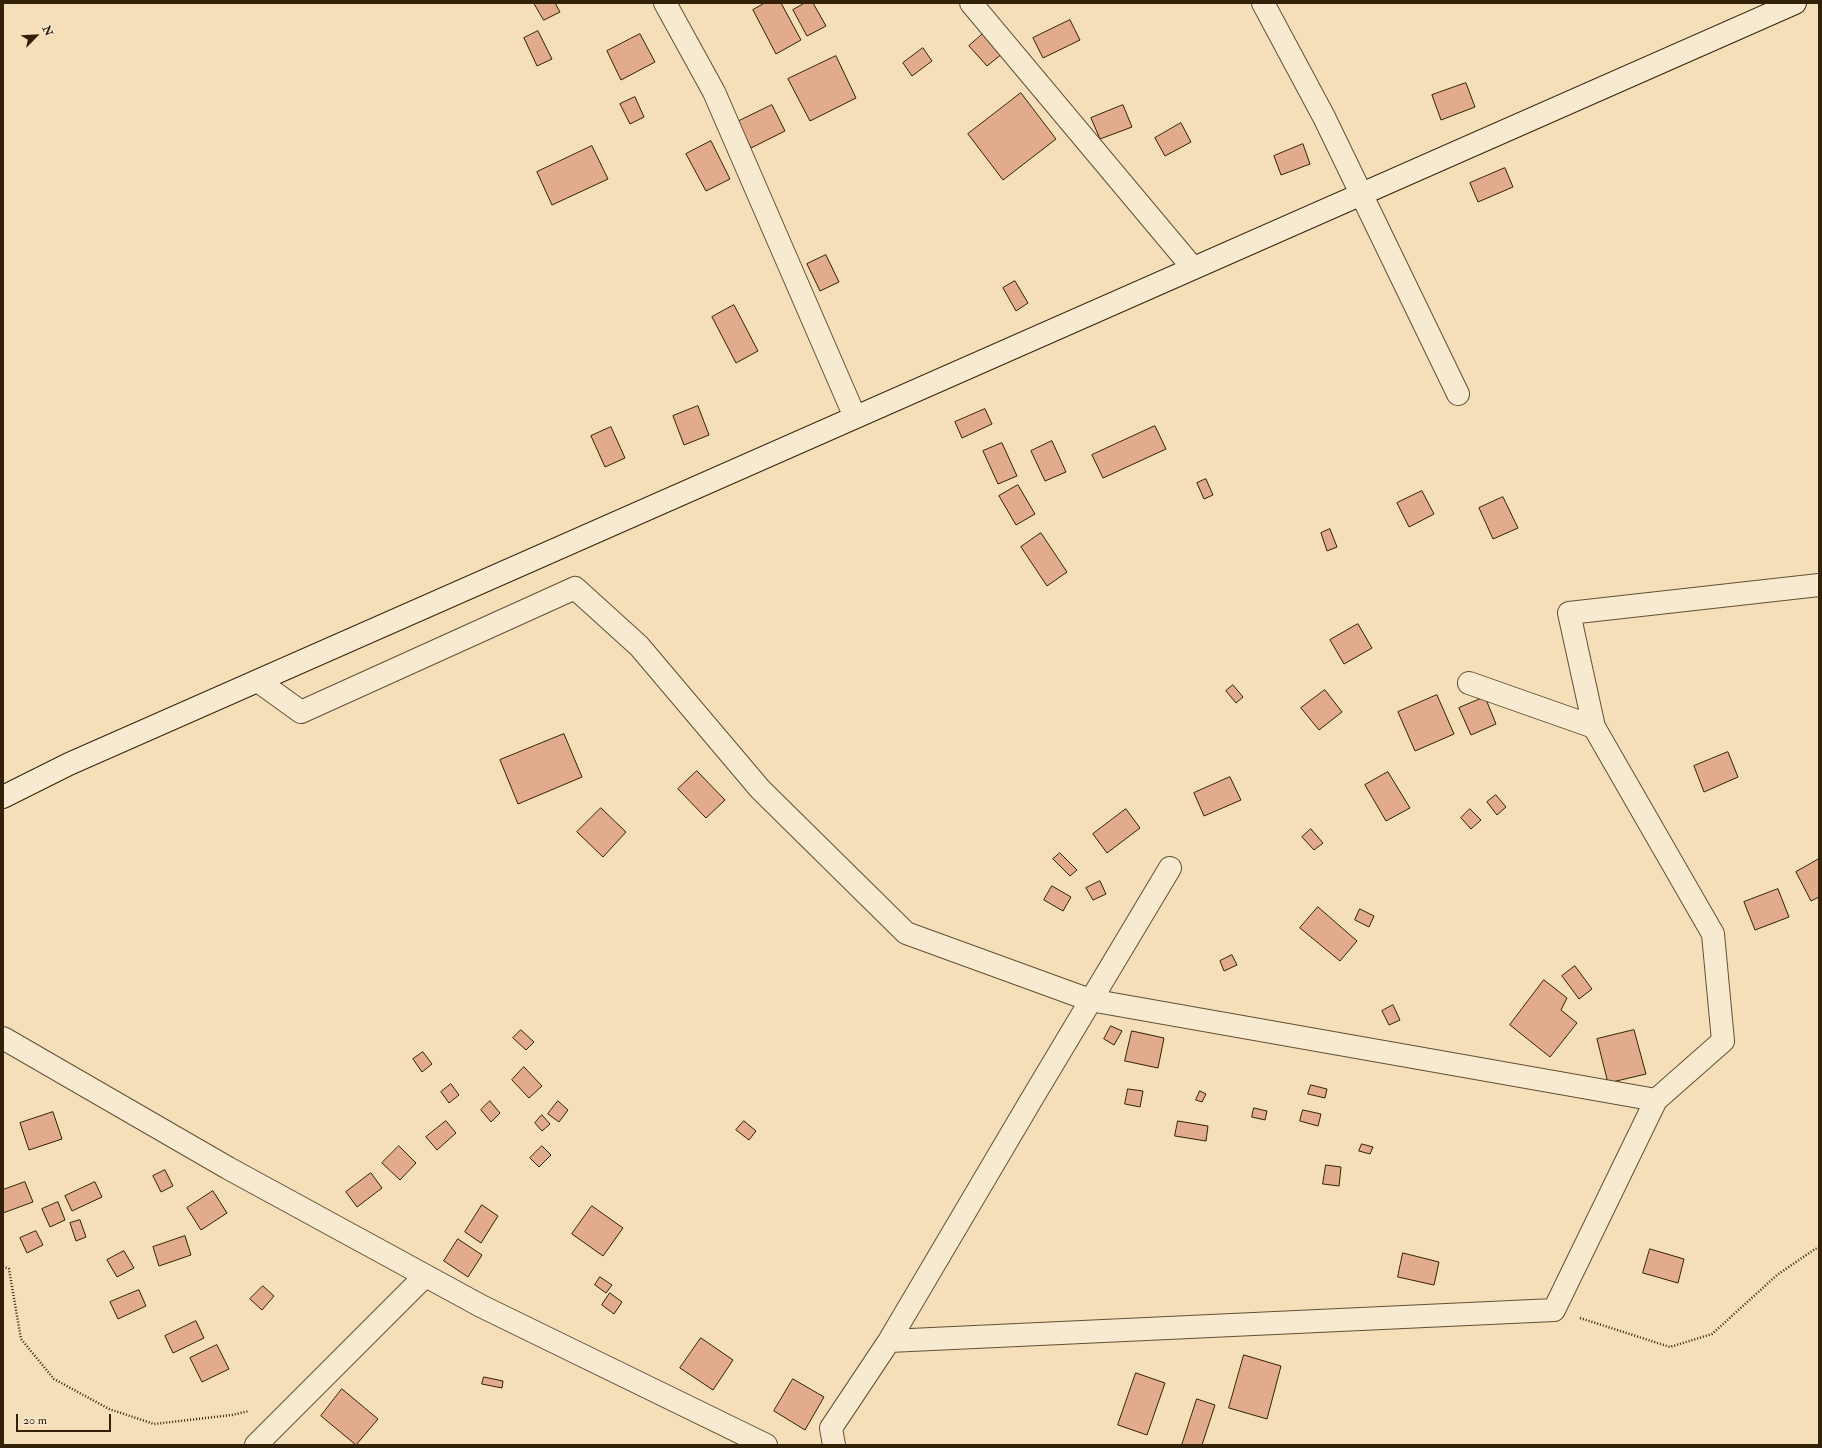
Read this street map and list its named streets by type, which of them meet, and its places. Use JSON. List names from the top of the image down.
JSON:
{
  "scale_bar": "20 m",
  "north": "top right"
}
